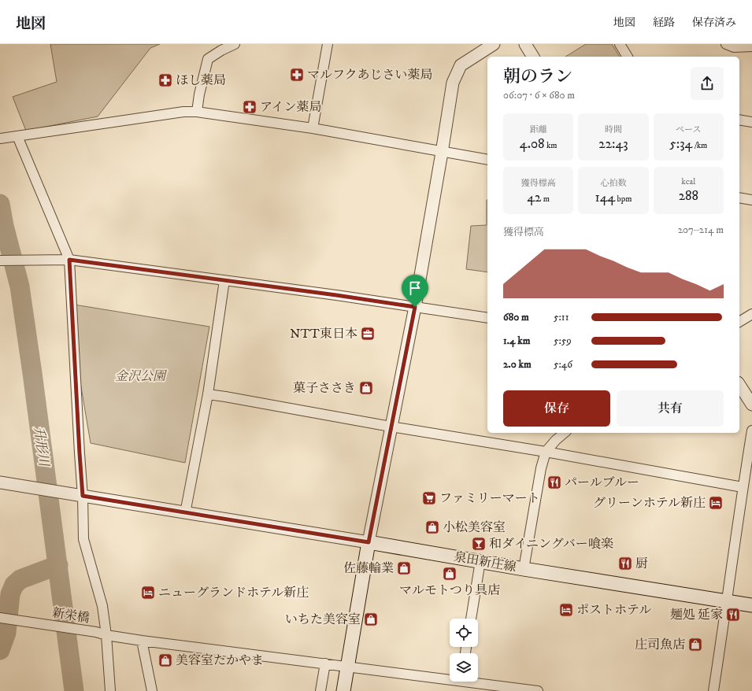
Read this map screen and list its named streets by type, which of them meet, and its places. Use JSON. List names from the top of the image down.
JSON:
{
  "streets": {
    "main road": ["泉田新庄線"],
    "street": ["新栄橋"]
  },
  "water": ["升形川"],
  "parks": ["金沢公園"],
  "places": {
    "pharmacy": ["マルフクあじさい薬局", "ほし薬局", "アイン薬局"],
    "office": ["NTT東日本"],
    "shop": [
      "菓子ささき",
      "小松美容室",
      "佐藤輪業",
      "マルモトつり具店",
      "いちた美容室",
      "庄司魚店",
      "美容室たかやま"
    ],
    "restaurant": ["パールブルー", "厨", "麺処 延家"],
    "supermarket": ["ファミリーマート"],
    "hotel": ["グリーンホテル新庄", "ニューグランドホテル新庄", "ポストホテル"],
    "bar": ["和ダイニングバー喰楽"]
  },
  "page": {
    "header": "地図",
    "nav": ["地図", "経路", "保存済み"],
    "heading": ["朝のラン", "06:07 · 6 × 680 m"],
    "stats": [
      ["距離", "4.08 km"],
      ["時間", "22:43"],
      ["ペース", "5:34 /km"],
      ["獲得標高", "42 m"],
      ["心拍数", "144 bpm"],
      ["kcal", "288"]
    ],
    "chart": ["獲得標高", "207–214 m"],
    "list": [
      {
        "name": "680 m",
        "note": "5:11"
      },
      {
        "name": "1.4 km",
        "note": "5:59"
      },
      {
        "name": "2.0 km",
        "note": "5:46"
      }
    ],
    "buttons": ["保存", "共有"]
  }
}
